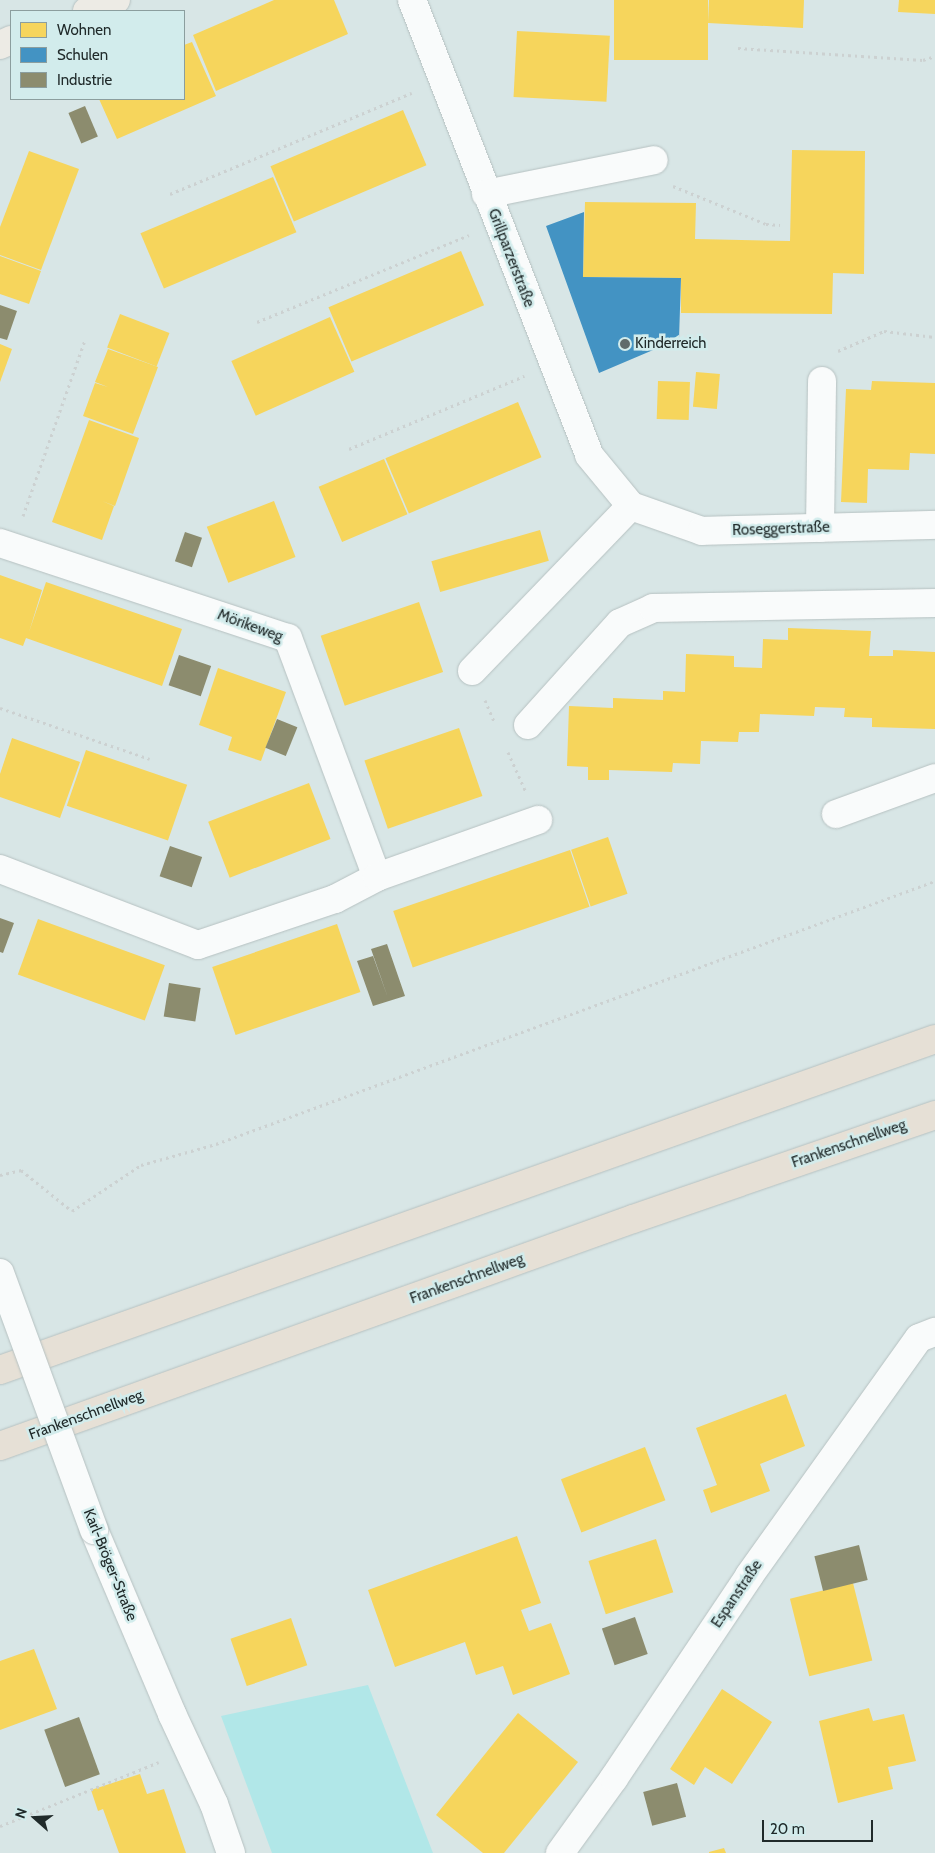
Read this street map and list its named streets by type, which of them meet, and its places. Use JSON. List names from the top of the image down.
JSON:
{
  "streets": {
    "highway": ["Frankenschnellweg"],
    "street": [
      "Grillparzerstraße",
      "Roseggerstraße",
      "Mörikeweg",
      "Karl-Bröger-Straße",
      "Espanstraße"
    ]
  },
  "crossings": [
    ["Grillparzerstraße", "Roseggerstraße"]
  ],
  "places": ["Kinderreich"],
  "legend": ["Wohnen", "Schulen", "Industrie"],
  "scale_bar": "20 m",
  "north": "left"
}
